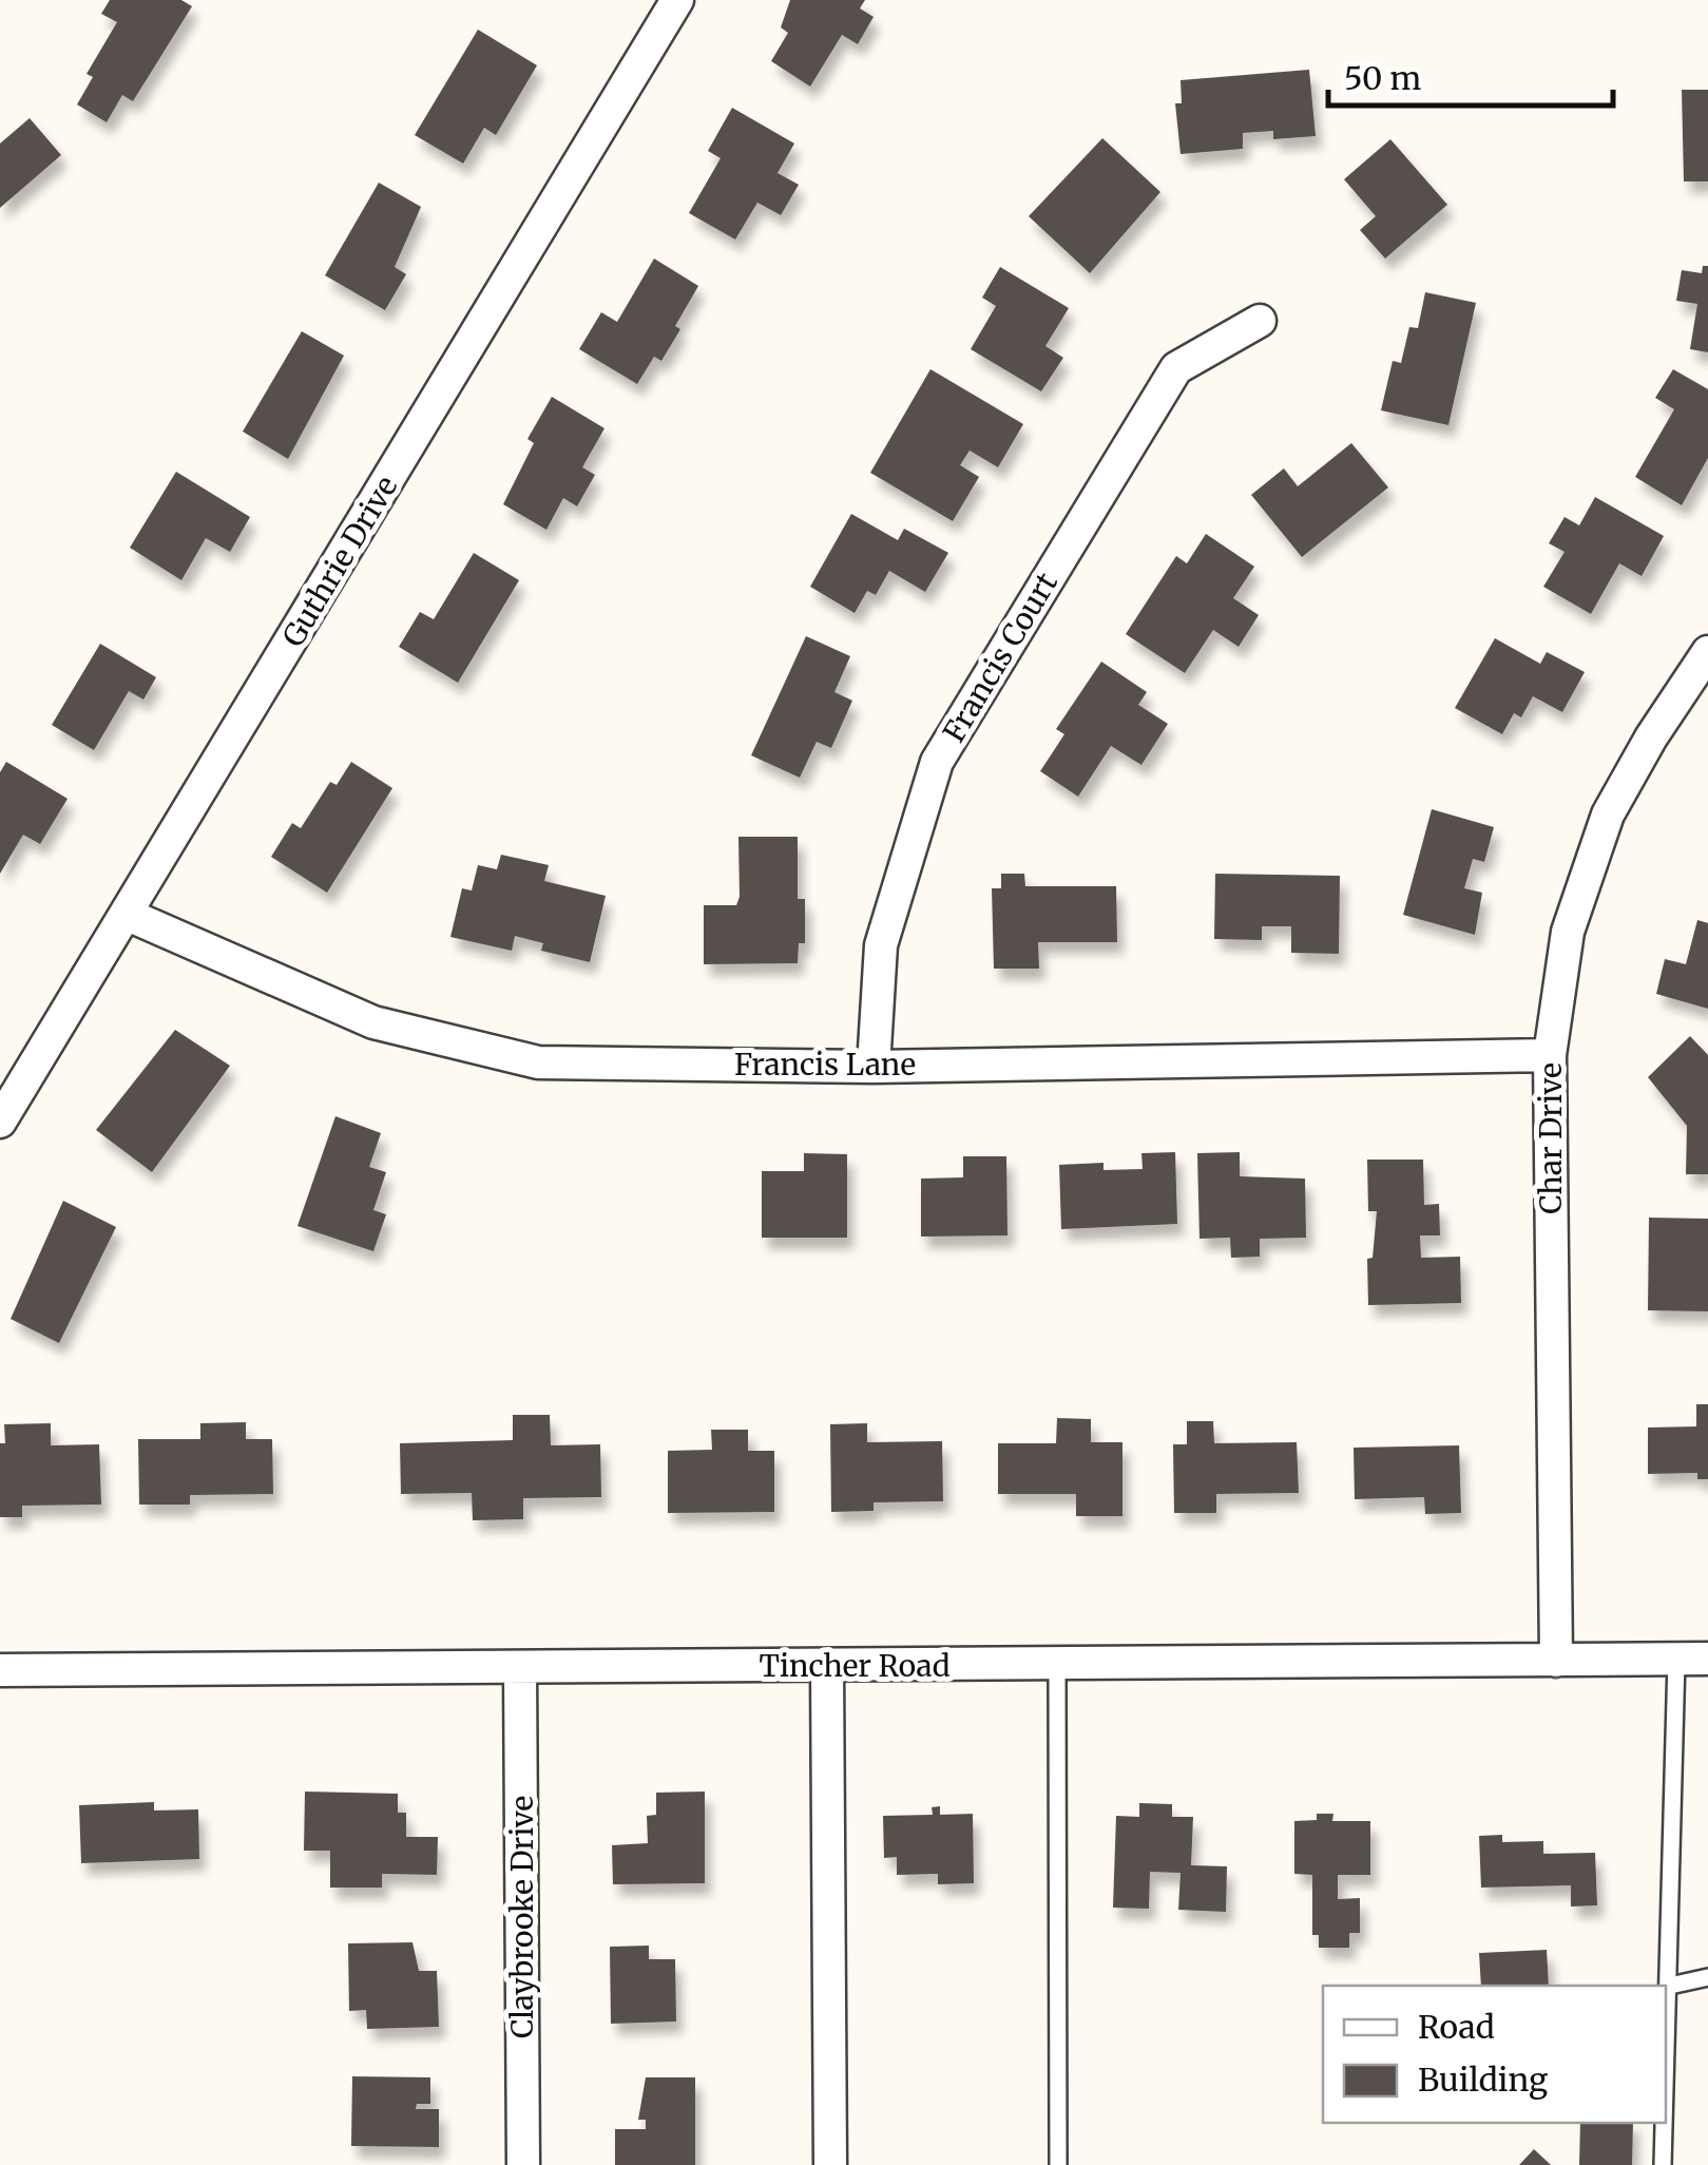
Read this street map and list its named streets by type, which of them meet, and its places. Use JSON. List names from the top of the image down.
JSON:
{
  "streets": {
    "street": [
      "Guthrie Drive",
      "Francis Court",
      "Francis Lane",
      "Char Drive",
      "Tincher Road",
      "Claybrooke Drive"
    ]
  },
  "crossings": [
    ["Guthrie Drive", "Francis Lane"],
    ["Francis Court", "Francis Lane"],
    ["Francis Lane", "Char Drive"],
    ["Char Drive", "Tincher Road"],
    ["Tincher Road", "Claybrooke Drive"]
  ],
  "legend": ["Road", "Building"],
  "scale_bar": "50 m"
}
